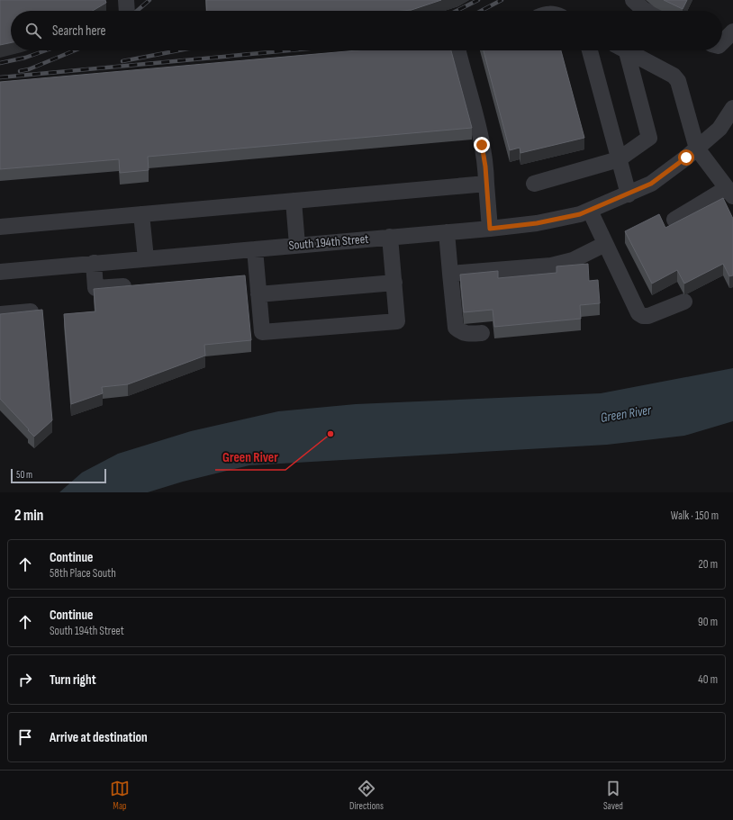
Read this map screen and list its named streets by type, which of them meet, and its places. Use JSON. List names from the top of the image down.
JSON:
{
  "streets": {
    "street": ["South 194th Street"]
  },
  "water": ["Green River"],
  "places": ["Green River"],
  "scale_bar": "50 m",
  "page": {
    "search": "Search here",
    "scale": "50 m",
    "heading": ["2 min", "Walk · 150 m"],
    "list": [
      ["Continue", "58th Place South", "20 m"],
      ["Continue", "South 194th Street", "90 m"],
      ["Turn right", "40 m"],
      "Arrive at destination"
    ],
    "nav": ["Map", "Directions", "Saved"]
  }
}
